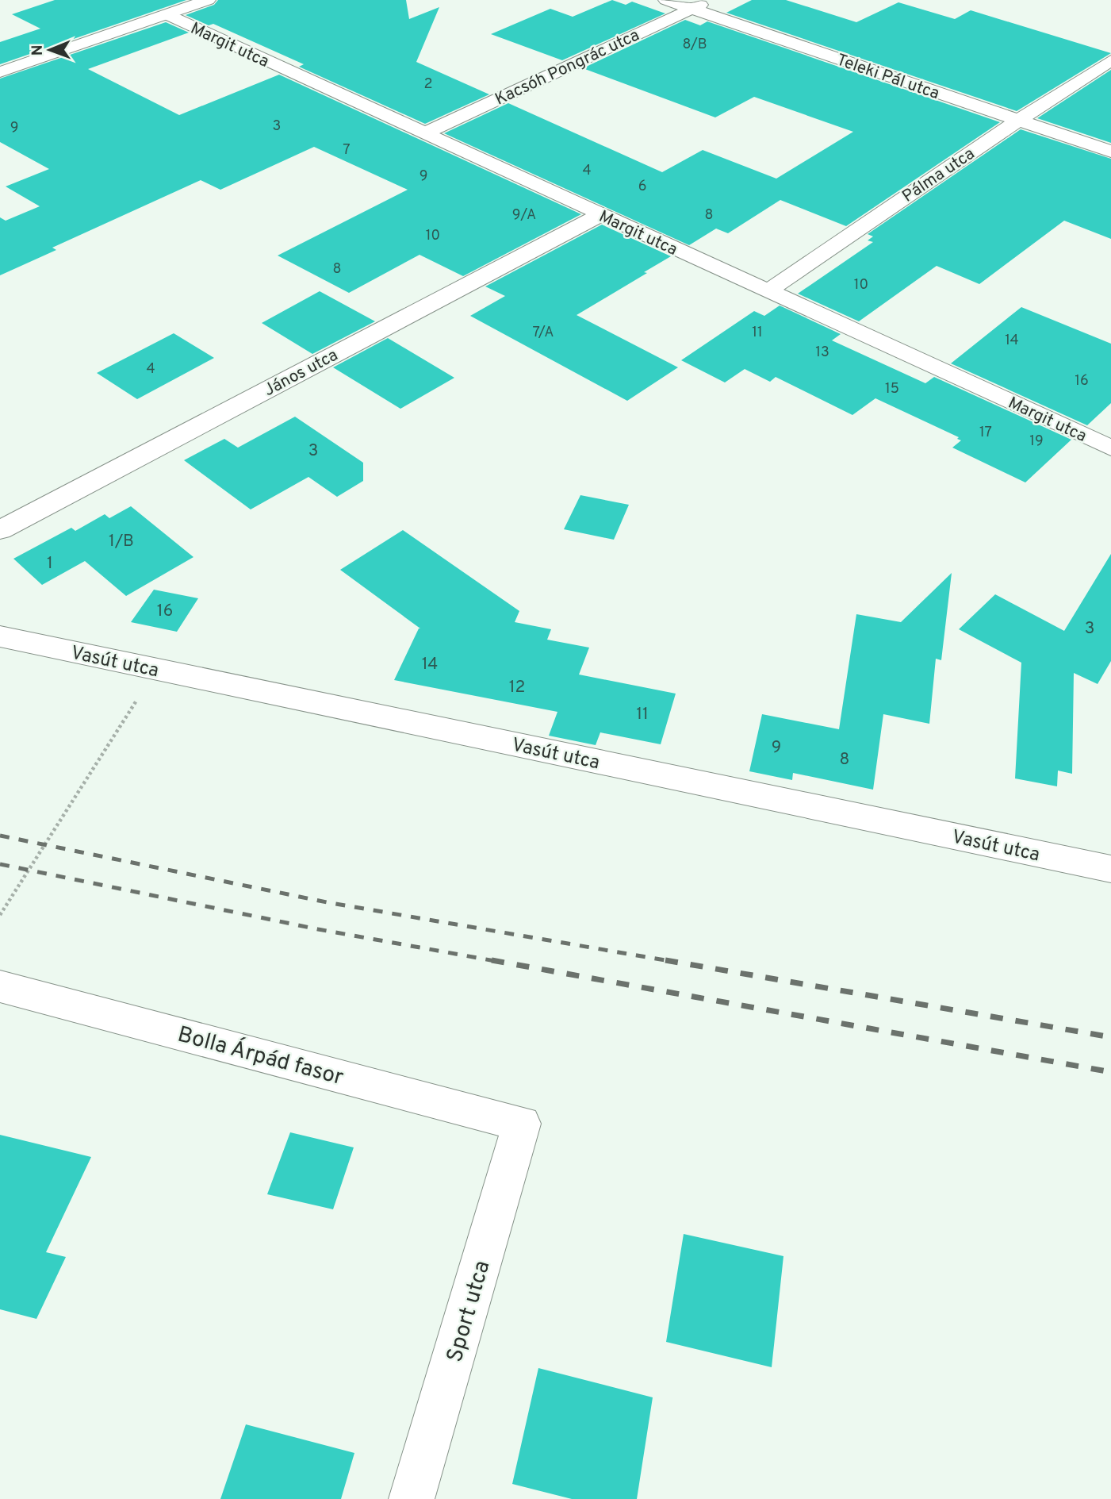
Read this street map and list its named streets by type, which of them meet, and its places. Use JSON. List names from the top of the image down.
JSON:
{
  "streets": {
    "street": [
      "Margit utca",
      "Kacsóh Pongrác utca",
      "Teleki Pál utca",
      "Pálma utca",
      "János utca",
      "Vasút utca",
      "Bolla Árpád fasor",
      "Sport utca"
    ]
  },
  "crossings": [
    ["Margit utca", "Kacsóh Pongrác utca"],
    ["Margit utca", "Pálma utca"],
    ["Margit utca", "János utca"],
    ["Kacsóh Pongrác utca", "Teleki Pál utca"],
    ["Teleki Pál utca", "Pálma utca"],
    ["Bolla Árpád fasor", "Sport utca"]
  ],
  "house_numbers": [
    "8/B",
    "2",
    "3",
    "9",
    "7",
    "4",
    "9",
    "6",
    "9/A",
    "8",
    "10",
    "8",
    "10",
    "7/A",
    "11",
    "14",
    "13",
    "4",
    "16",
    "15",
    "17",
    "19",
    "3",
    "1/B",
    "1",
    "16",
    "3",
    "14",
    "12",
    "11",
    "9",
    "8"
  ],
  "north": "left"
}
